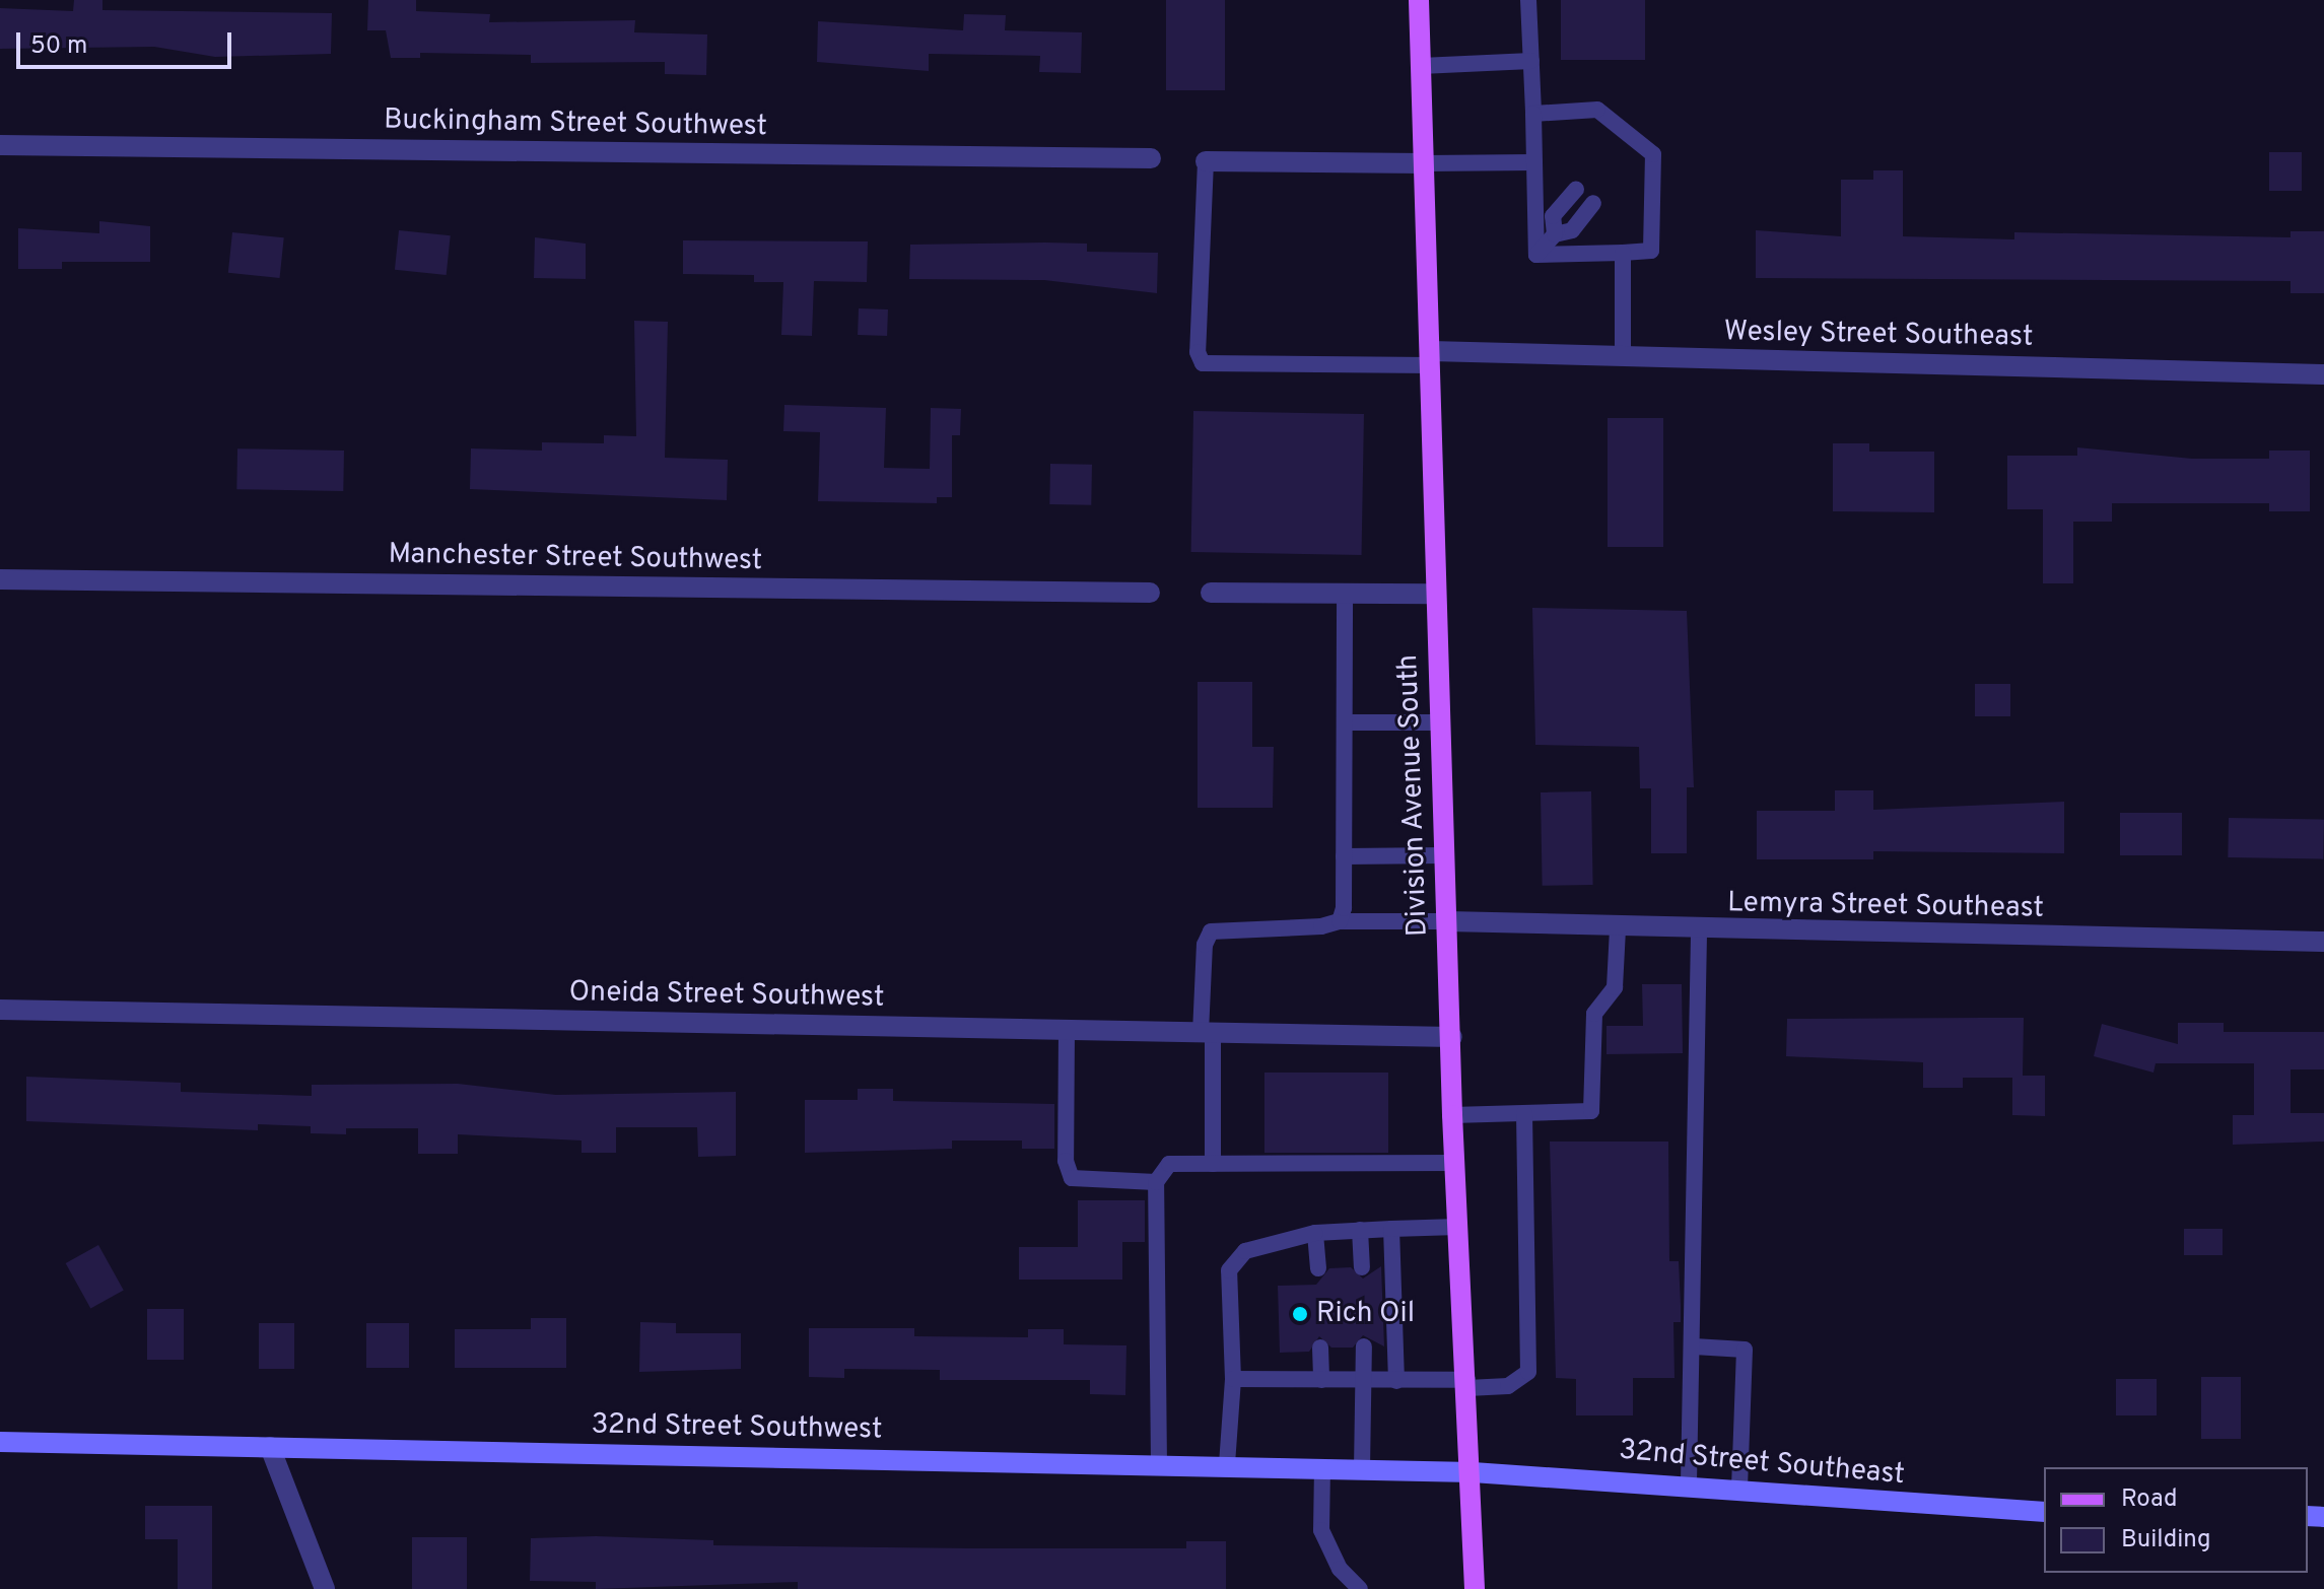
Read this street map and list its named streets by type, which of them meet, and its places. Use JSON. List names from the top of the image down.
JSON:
{
  "streets": {
    "main road": ["Division Avenue South"],
    "street": [
      "Buckingham Street Southwest",
      "Wesley Street Southeast",
      "Manchester Street Southwest",
      "Lemyra Street Southeast",
      "Oneida Street Southwest",
      "32nd Street Southwest",
      "32nd Street Southeast"
    ]
  },
  "crossings": [
    ["Wesley Street Southeast", "Division Avenue South"],
    ["Division Avenue South", "Lemyra Street Southeast"],
    ["Division Avenue South", "Oneida Street Southwest"],
    ["Division Avenue South", "32nd Street Southwest"],
    ["Division Avenue South", "32nd Street Southeast"],
    ["32nd Street Southwest", "32nd Street Southeast"]
  ],
  "places": ["Rich Oil"],
  "legend": ["Road", "Building"],
  "scale_bar": "50 m"
}
